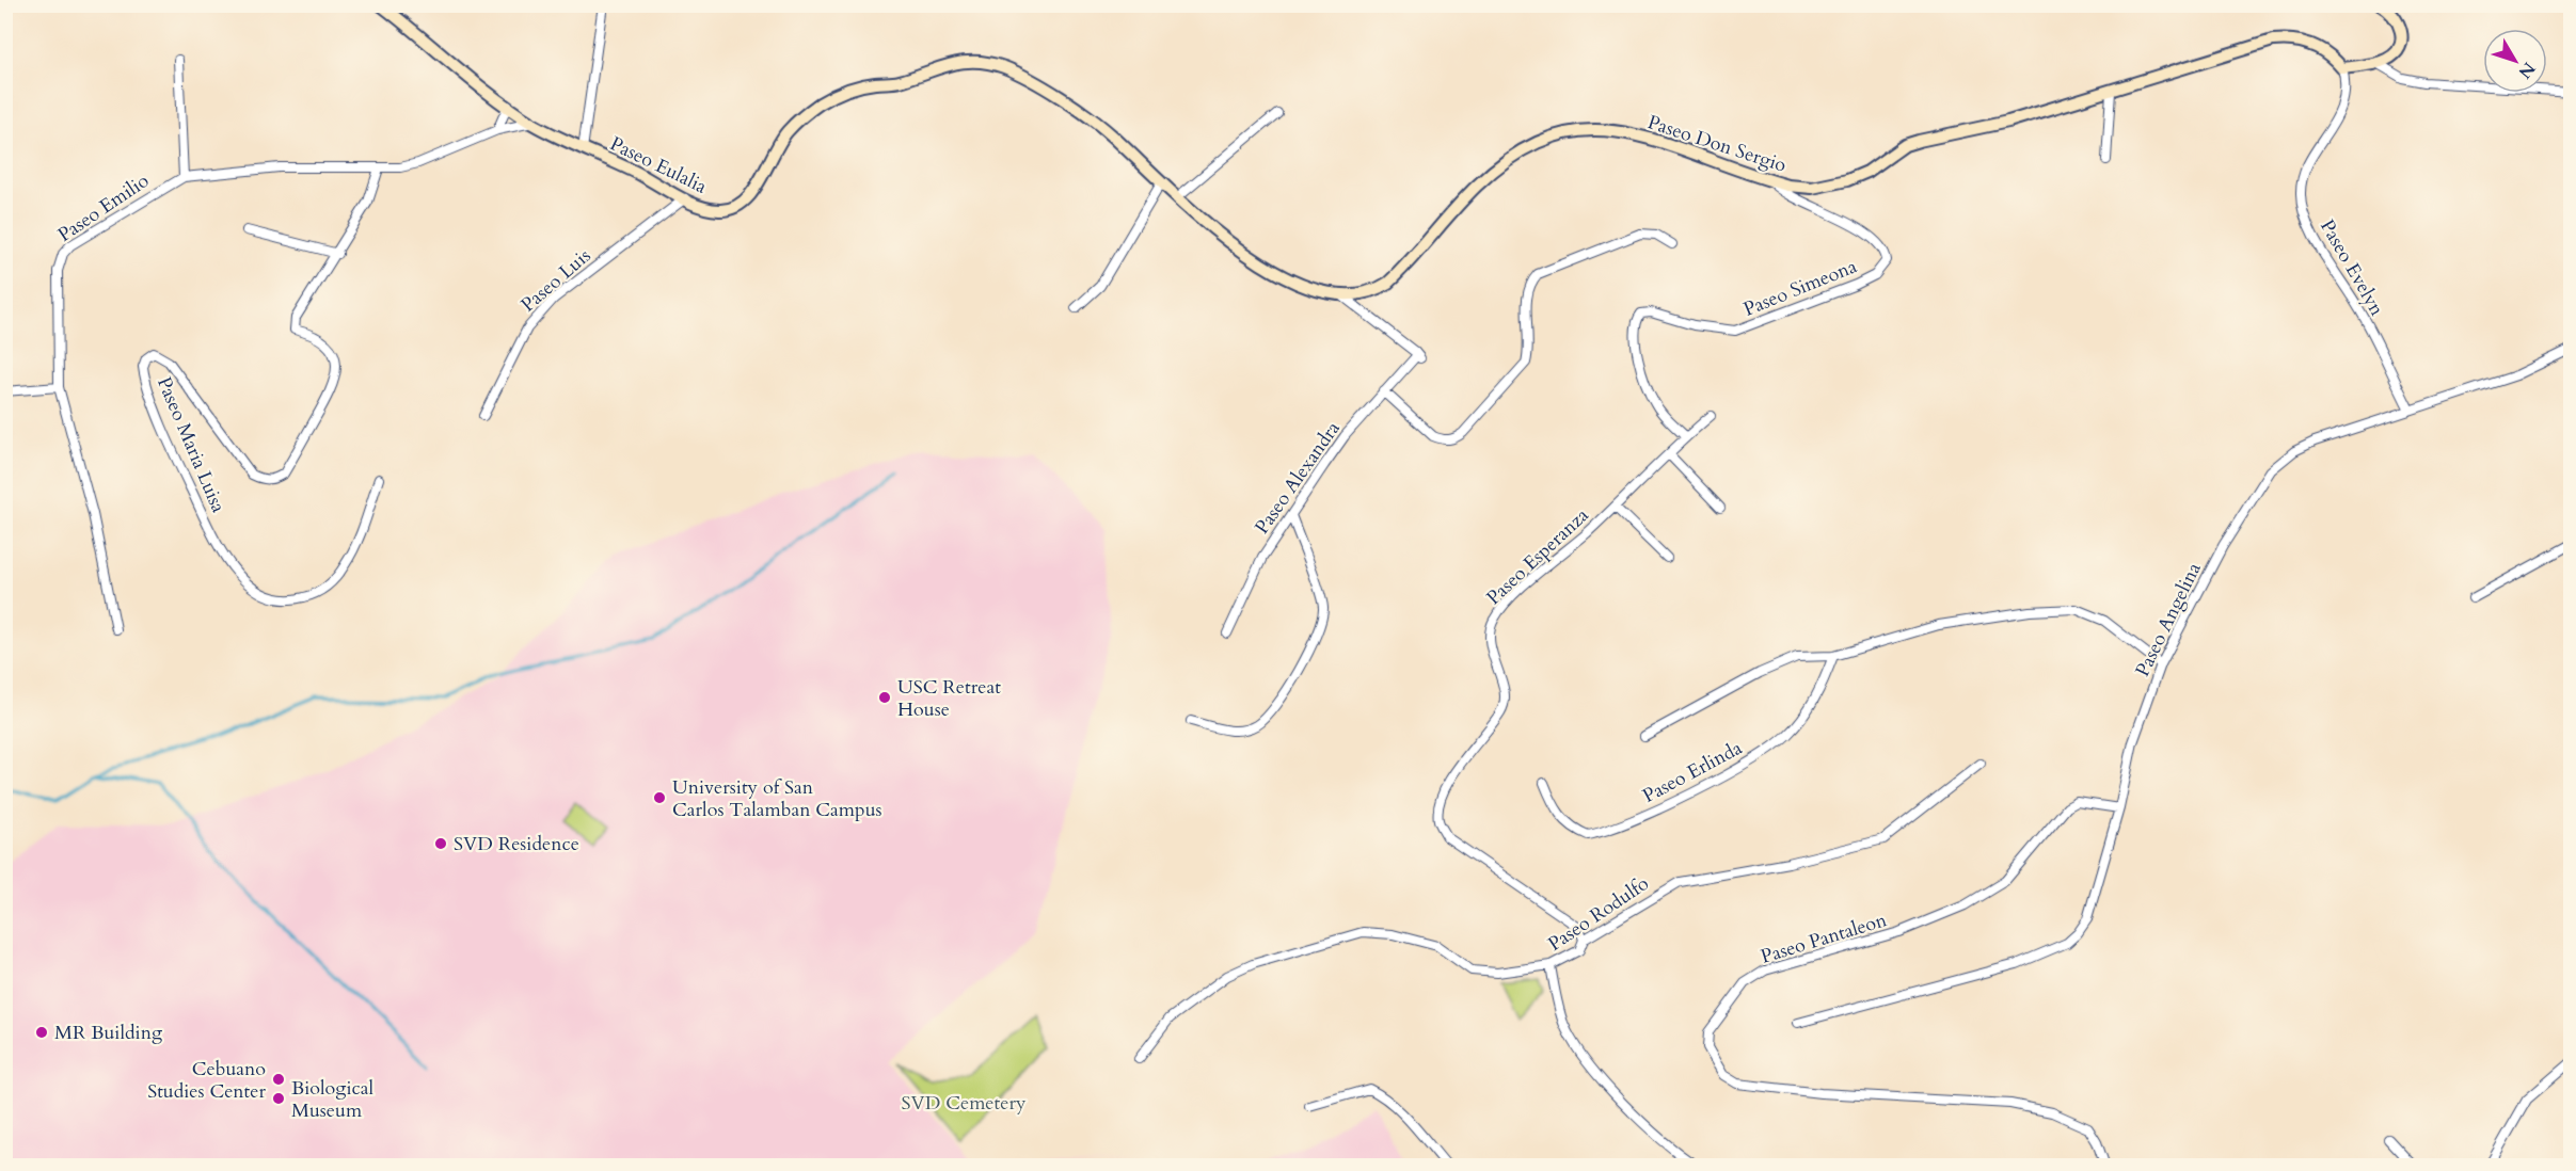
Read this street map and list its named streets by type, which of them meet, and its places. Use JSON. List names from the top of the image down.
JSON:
{
  "streets": {
    "street": [
      "Paseo Don Sergio",
      "Paseo Eulalia",
      "Paseo Emilio",
      "Paseo Evelyn",
      "Paseo Luis",
      "Paseo Simeona",
      "Paseo Maria Luisa",
      "Paseo Alexandra",
      "Paseo Esperanza",
      "Paseo Angelina",
      "Paseo Erlinda",
      "Paseo Rodulfo",
      "Paseo Pantaleon"
    ]
  },
  "crossings": [
    ["Paseo Don Sergio", "Paseo Eulalia"],
    ["Paseo Don Sergio", "Paseo Evelyn"],
    ["Paseo Don Sergio", "Paseo Simeona"],
    ["Paseo Don Sergio", "Paseo Alexandra"],
    ["Paseo Eulalia", "Paseo Emilio"],
    ["Paseo Eulalia", "Paseo Luis"],
    ["Paseo Emilio", "Paseo Maria Luisa"],
    ["Paseo Evelyn", "Paseo Angelina"],
    ["Paseo Simeona", "Paseo Esperanza"],
    ["Paseo Esperanza", "Paseo Rodulfo"],
    ["Paseo Angelina", "Paseo Pantaleon"]
  ],
  "parks": ["SVD Cemetery"],
  "places": [
    "USC Retreat House",
    "University of San Carlos Talamban Campus",
    "SVD Residence",
    "MR Building",
    "Cebuano Studies Center",
    "Biological Museum"
  ],
  "north": "bottom right"
}
